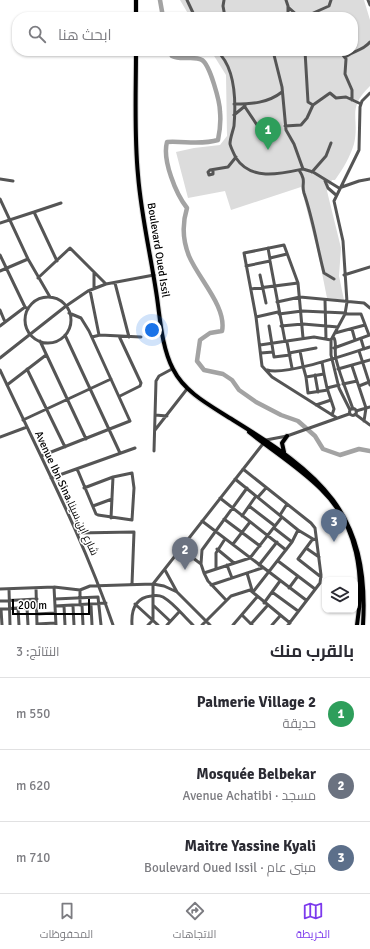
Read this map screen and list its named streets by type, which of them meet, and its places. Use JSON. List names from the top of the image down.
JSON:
{
  "streets": {
    "main road": ["Boulevard Oued Issil"],
    "street": ["Avenue Ibn Sina شارع ابن سينا"]
  },
  "scale_bar": "200 m",
  "page": {
    "search": "ابحث هنا",
    "pins": ["1", "3", "2"],
    "scale": "200 m",
    "heading": ["بالقرب منك", "النتائج: 3"],
    "list": [
      {
        "mark": "1",
        "name": "Palmerie Village 2",
        "note": "حديقة",
        "value": "550 m"
      },
      {
        "mark": "2",
        "name": "Mosquée Belbekar",
        "note": "مسجد · Avenue Achatibi",
        "value": "620 m"
      },
      {
        "mark": "3",
        "name": "Maitre Yassine Kyali",
        "note": "مبنى عام · Boulevard Oued Issil",
        "value": "710 m"
      }
    ],
    "nav": ["الخريطة", "الاتجاهات", "المحفوظات"]
  }
}
